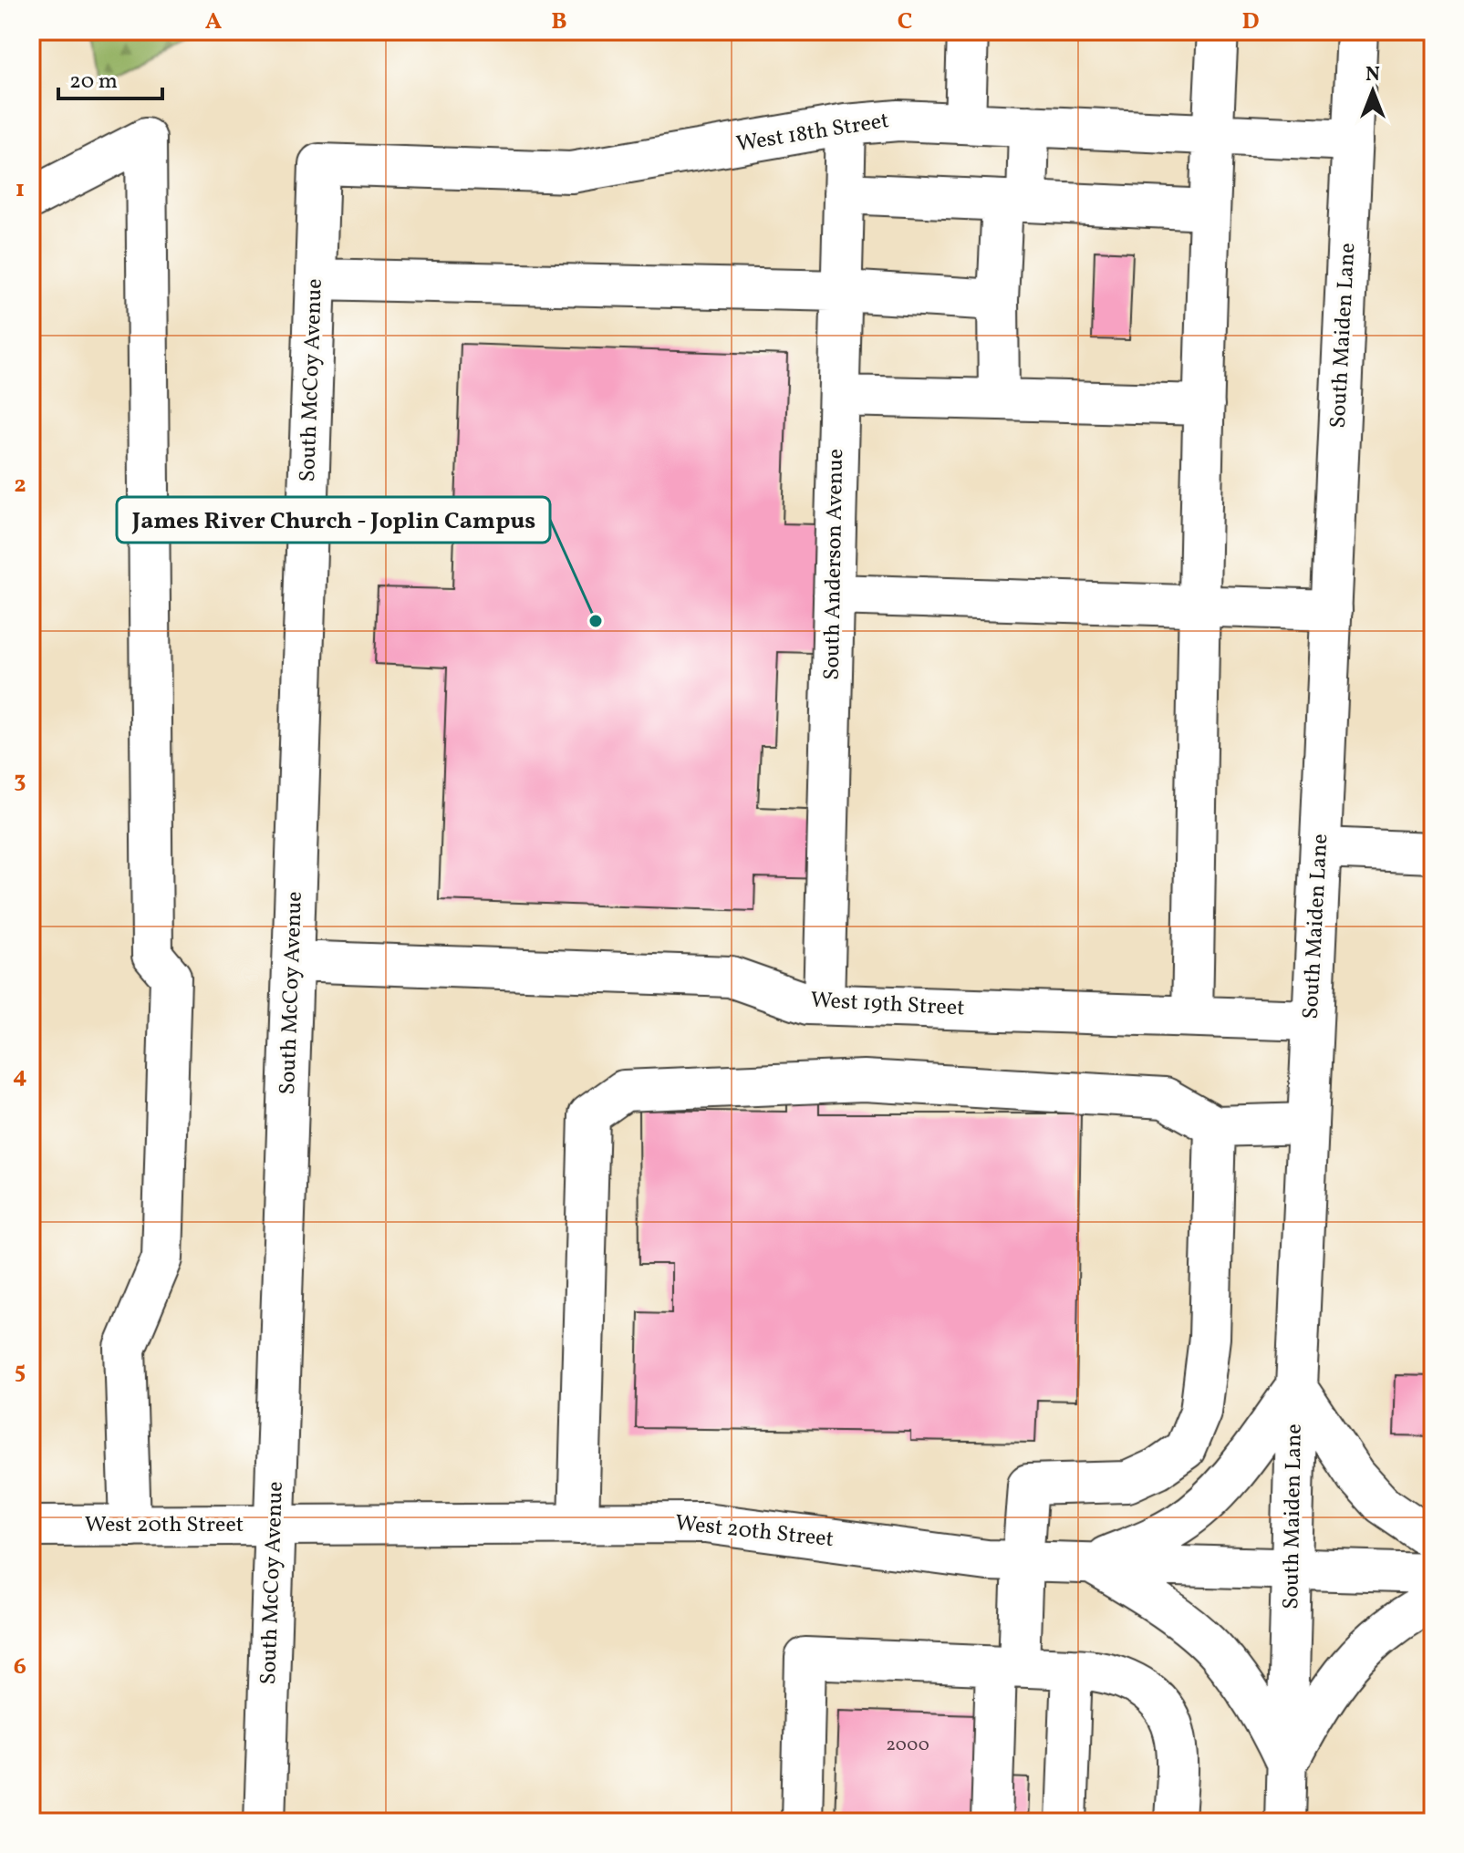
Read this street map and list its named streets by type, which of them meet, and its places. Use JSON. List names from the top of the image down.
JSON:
{
  "streets": {
    "street": [
      "West 18th Street",
      "South Maiden Lane",
      "South McCoy Avenue",
      "South Anderson Avenue",
      "West 19th Street",
      "West 20th Street"
    ]
  },
  "crossings": [
    ["West 18th Street", "South Maiden Lane"],
    ["West 18th Street", "South McCoy Avenue"],
    ["West 18th Street", "South Anderson Avenue"],
    ["South Maiden Lane", "West 19th Street"],
    ["South Maiden Lane", "West 20th Street"],
    ["South McCoy Avenue", "West 19th Street"],
    ["South McCoy Avenue", "West 20th Street"],
    ["South Anderson Avenue", "West 19th Street"]
  ],
  "places": ["James River Church - Joplin Campus"],
  "house_numbers": ["2000"],
  "scale_bar": "20 m",
  "north": "top",
  "grid": {
    "columns": [
      "A",
      "B",
      "C",
      "D"
    ],
    "rows": [
      "1",
      "2",
      "3",
      "4",
      "5",
      "6"
    ]
  }
}
